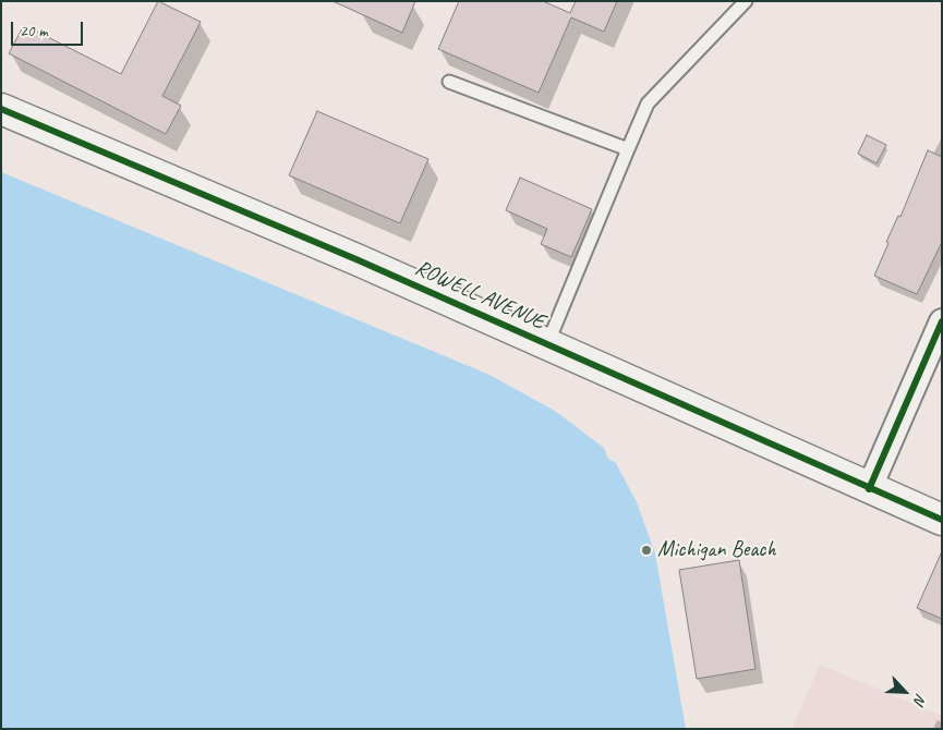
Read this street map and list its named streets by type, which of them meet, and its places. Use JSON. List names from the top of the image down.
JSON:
{
  "streets": {
    "street": ["ROWELL AVENUE"]
  },
  "places": ["Michigan Beach"],
  "scale_bar": "20 m",
  "north": "bottom right"
}
